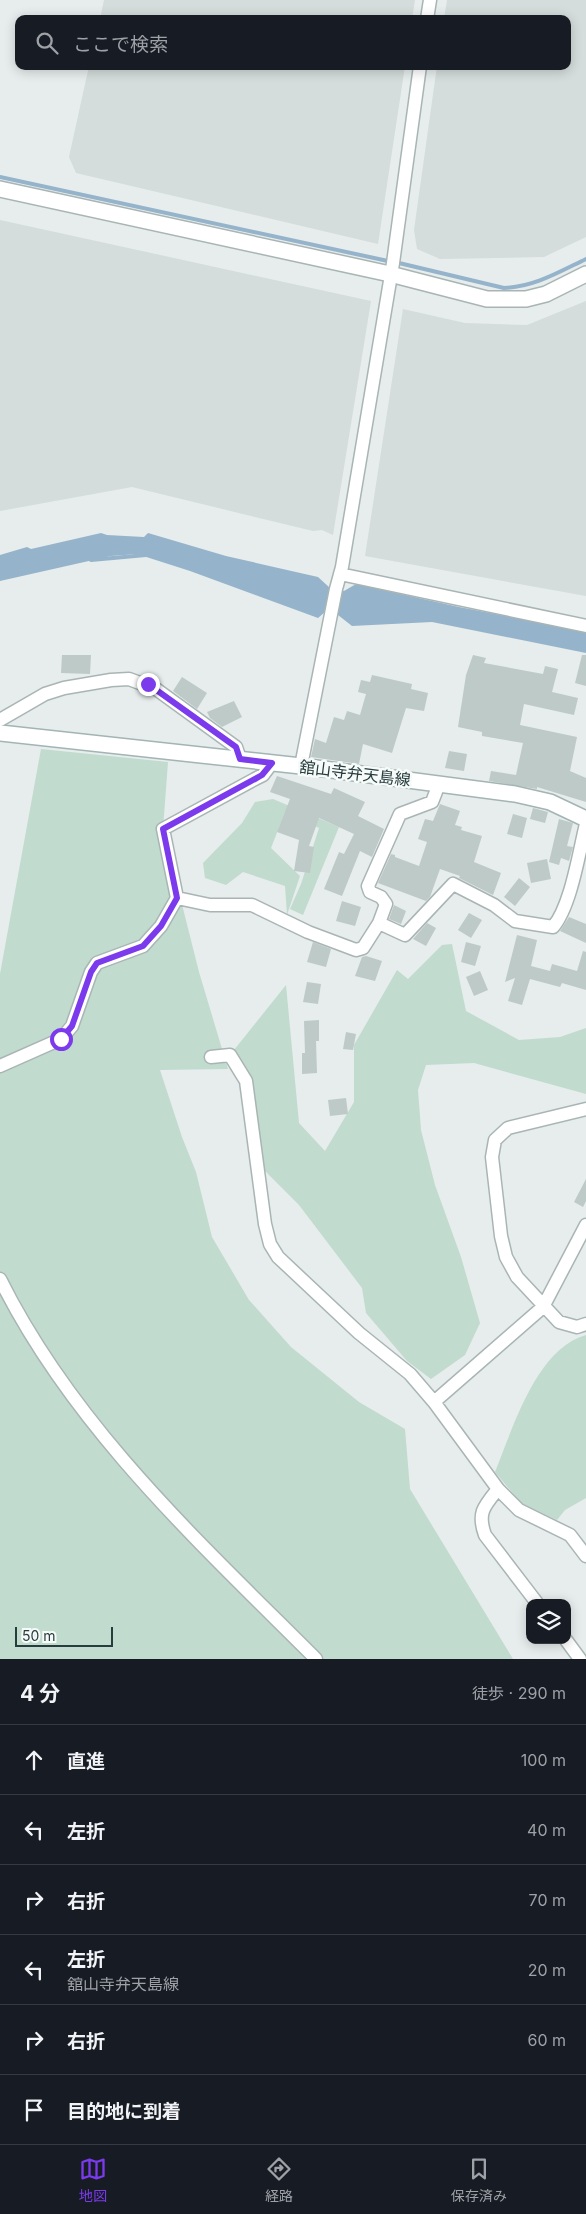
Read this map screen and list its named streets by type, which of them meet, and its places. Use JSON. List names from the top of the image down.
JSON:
{
  "streets": {
    "street": ["舘山寺弁天島線"]
  },
  "scale_bar": "50 m",
  "page": {
    "search": "ここで検索",
    "scale": "50 m",
    "heading": ["4 分", "徒歩 · 290 m"],
    "list": [
      ["直進", "100 m"],
      ["左折", "40 m"],
      ["右折", "70 m"],
      ["左折", "舘山寺弁天島線", "20 m"],
      ["右折", "60 m"],
      "目的地に到着"
    ],
    "nav": ["地図", "経路", "保存済み"]
  }
}
